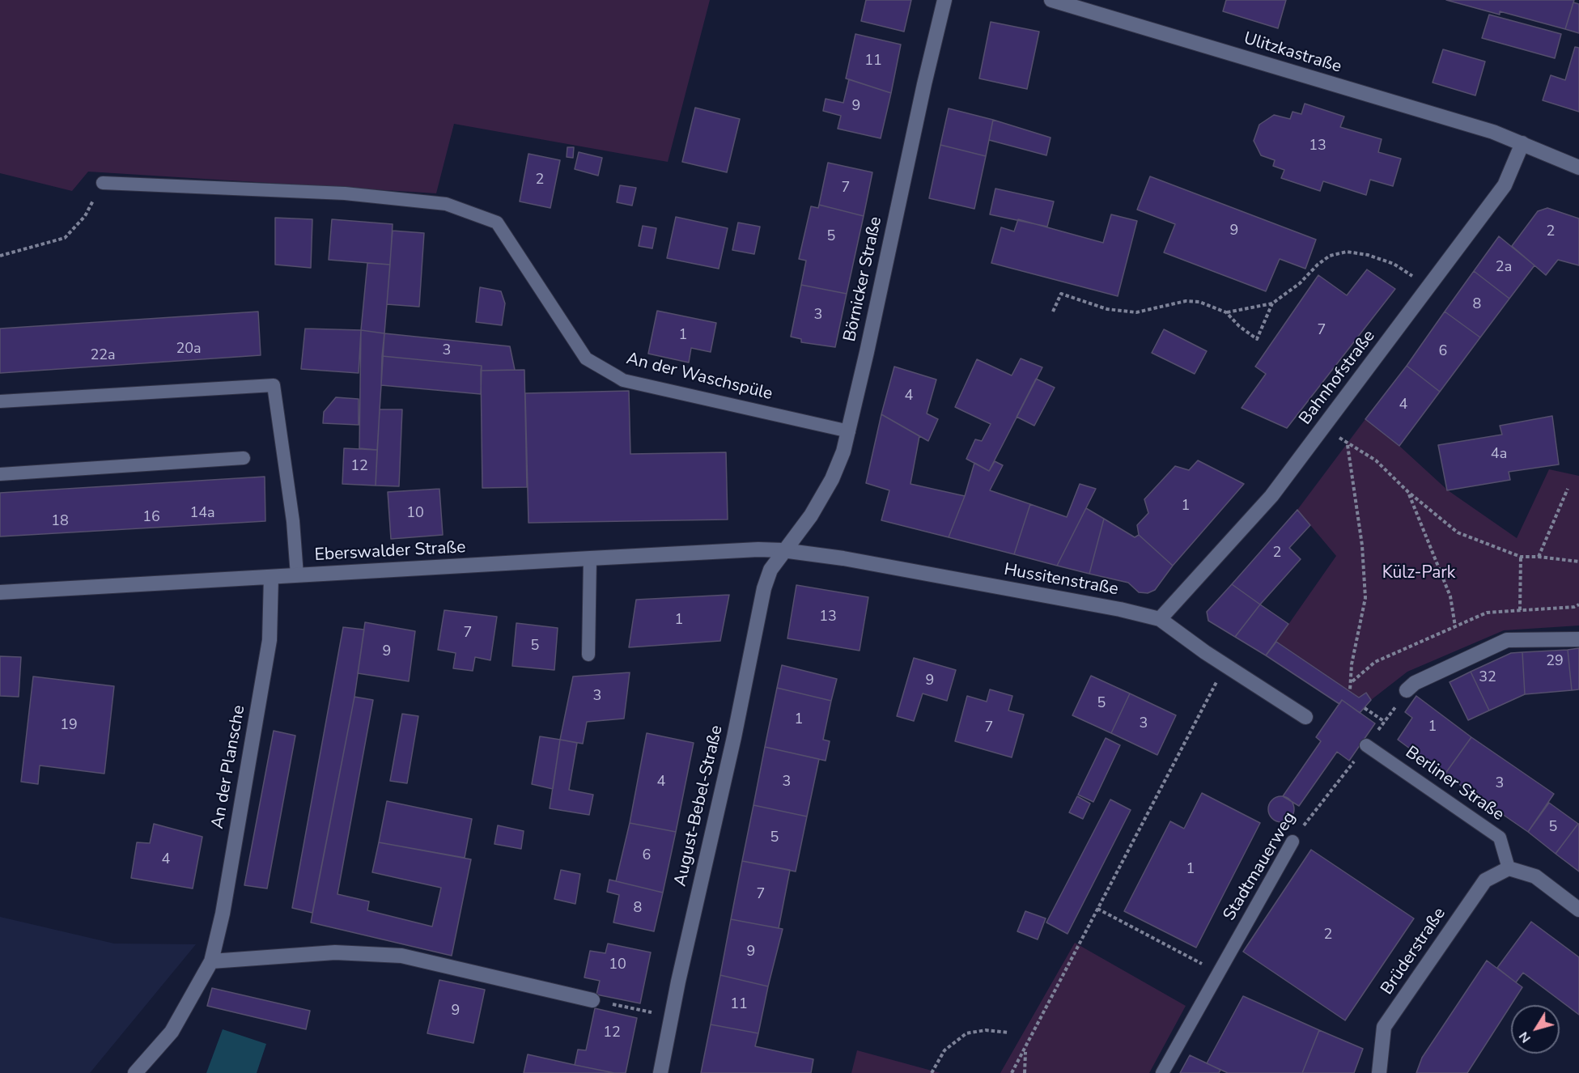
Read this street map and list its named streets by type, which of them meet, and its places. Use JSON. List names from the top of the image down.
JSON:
{
  "streets": {
    "street": [
      "Ulitzkastraße",
      "Börnicker Straße",
      "Bahnhofstraße",
      "Eberswalder Straße",
      "Hussitenstraße",
      "An der Plansche",
      "August-Bebel-Straße",
      "Brüderstraße"
    ],
    "lane": ["An der Waschspüle", "Berliner Straße", "Stadtmauerweg"]
  },
  "crossings": [
    ["Ulitzkastraße", "Bahnhofstraße"],
    ["Börnicker Straße", "An der Waschspüle"],
    ["Börnicker Straße", "Eberswalder Straße"],
    ["Börnicker Straße", "Hussitenstraße"],
    ["Börnicker Straße", "August-Bebel-Straße"],
    ["Bahnhofstraße", "Hussitenstraße"],
    ["Eberswalder Straße", "Hussitenstraße"],
    ["Eberswalder Straße", "An der Plansche"],
    ["Eberswalder Straße", "August-Bebel-Straße"],
    ["Hussitenstraße", "August-Bebel-Straße"],
    ["Berliner Straße", "Stadtmauerweg"],
    ["Berliner Straße", "Brüderstraße"]
  ],
  "parks": ["Külz-Park"],
  "house_numbers": [
    "11",
    "9",
    "13",
    "2",
    "7",
    "9",
    "2",
    "5",
    "2a",
    "8",
    "3",
    "7",
    "1",
    "20a",
    "3",
    "6",
    "22a",
    "4",
    "4",
    "4a",
    "12",
    "1",
    "14a",
    "10",
    "16",
    "18",
    "2",
    "13",
    "1",
    "7",
    "5",
    "9",
    "29",
    "32",
    "9",
    "3",
    "5",
    "1",
    "3",
    "19",
    "1",
    "7",
    "4",
    "3",
    "3",
    "5",
    "5",
    "6",
    "4",
    "1",
    "7",
    "8",
    "2",
    "9",
    "10",
    "11",
    "9",
    "12"
  ],
  "north": "bottom left"
}
